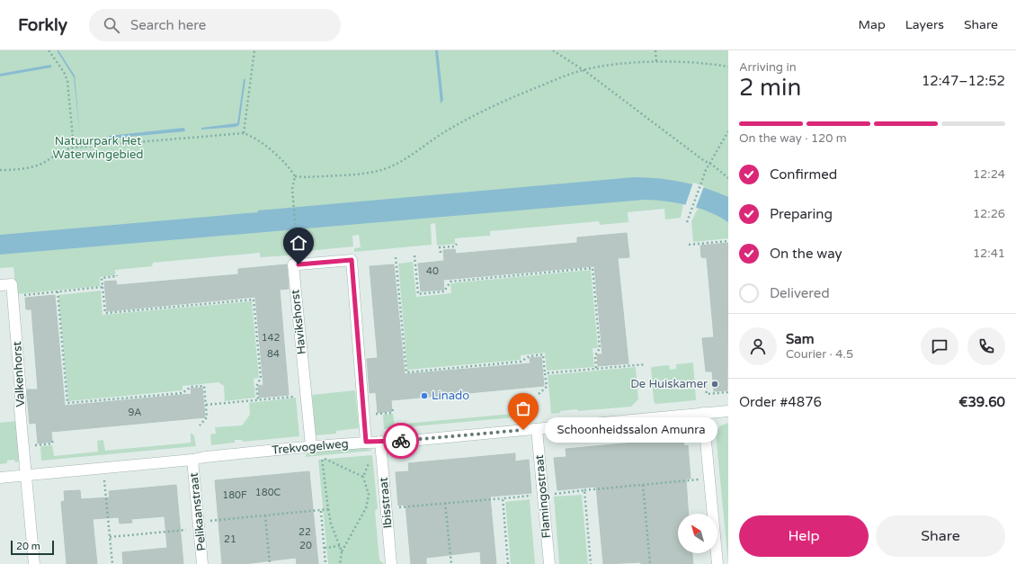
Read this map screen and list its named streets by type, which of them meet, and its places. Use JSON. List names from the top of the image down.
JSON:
{
  "streets": {
    "street": [
      "Havikshorst",
      "Valkenhorst",
      "Trekvogelweg",
      "Flamingostraat",
      "Ibisstraat",
      "Pelikaanstraat"
    ]
  },
  "crossings": [
    ["Havikshorst", "Trekvogelweg"],
    ["Valkenhorst", "Trekvogelweg"],
    ["Trekvogelweg", "Flamingostraat"],
    ["Trekvogelweg", "Ibisstraat"],
    ["Trekvogelweg", "Pelikaanstraat"]
  ],
  "parks": ["Natuurpark Het Waterwingebied"],
  "places": ["De Huiskamer", "Linado", "Schoonheidssalon Amunra"],
  "house_numbers": [
    "40",
    "142",
    "84",
    "9A",
    "180C",
    "180F",
    "22",
    "21",
    "20"
  ],
  "scale_bar": "20 m",
  "north": "top left",
  "page": {
    "header": "Forkly",
    "search": "Search here",
    "nav": ["Map", "Layers", "Share"],
    "heading": ["2 min", "Arriving in", "12:47–12:52"],
    "panel": [
      "Sam",
      "Courier · 4.5",
      "Order #4876",
      "€39.60"
    ],
    "bar": "On the way · 120 m",
    "list": [
      ["Confirmed", "12:24"],
      ["Preparing", "12:26"],
      ["On the way", "12:41"],
      "Delivered"
    ],
    "bubble": "Schoonheidssalon Amunra",
    "buttons": ["Help", "Share"],
    "scale": "20 m"
  }
}
